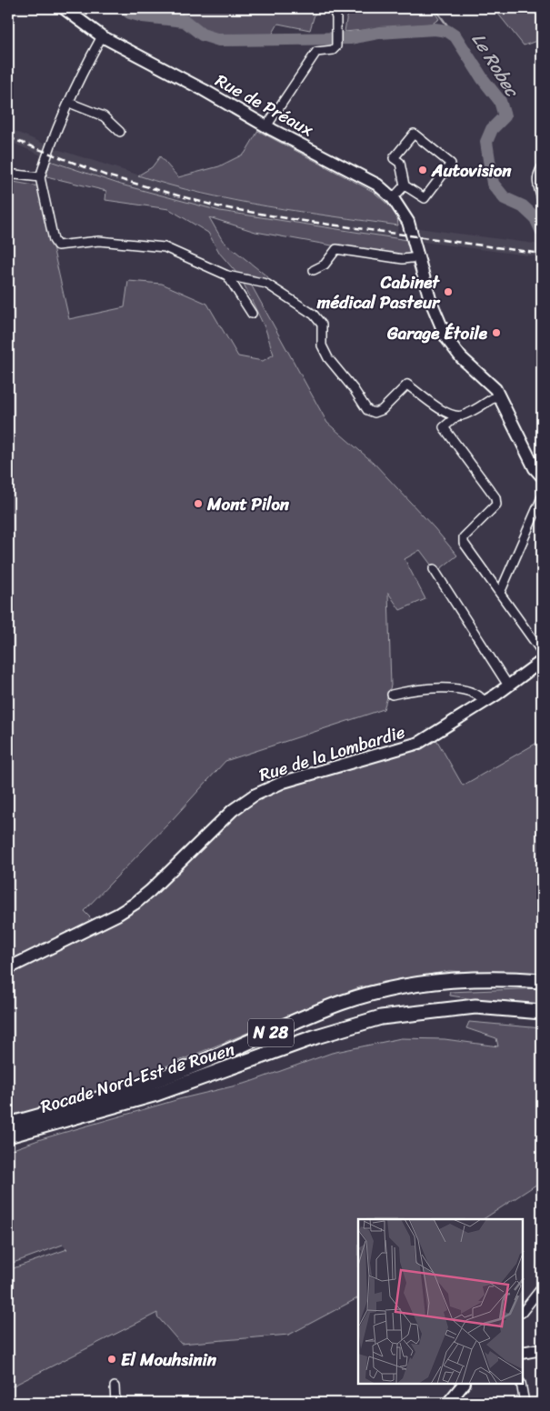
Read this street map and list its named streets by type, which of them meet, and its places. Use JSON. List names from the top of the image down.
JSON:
{
  "streets": {
    "highway": ["N 28", "Rocade Nord-Est de Rouen"],
    "street": ["Rue de Préaux", "Rue de la Lombardie"]
  },
  "water": ["Le Robec"],
  "places": [
    "Autovision",
    "Cabinet médical Pasteur",
    "Garage Étoile",
    "Mont Pilon",
    "El Mouhsinin"
  ]
}
